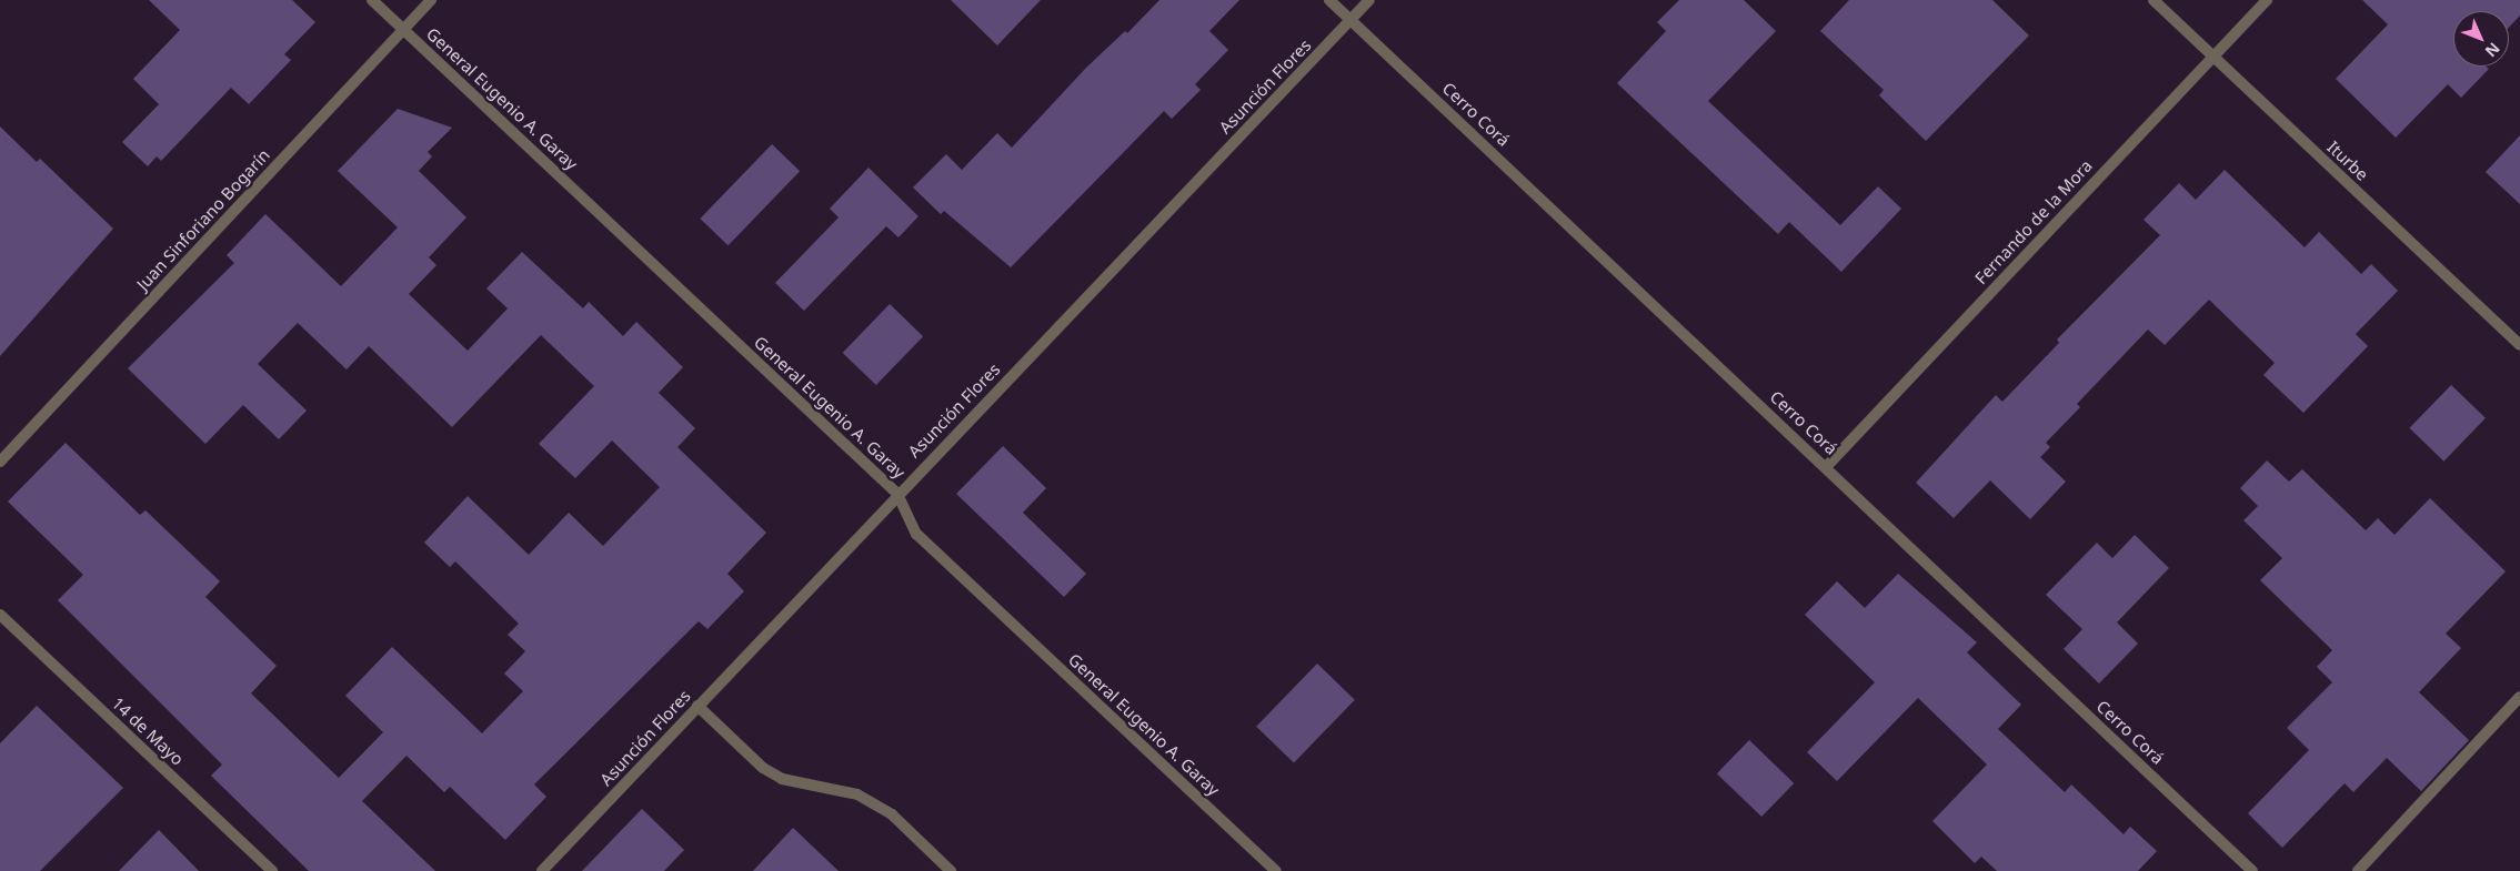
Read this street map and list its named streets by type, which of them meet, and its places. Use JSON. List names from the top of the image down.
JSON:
{
  "streets": {
    "street": [
      "Asunción Flores",
      "General Eugenio A. Garay",
      "Cerro Corá",
      "Iturbe",
      "Juan Sinforiano Bogarín",
      "Fernando de la Mora",
      "14 de Mayo"
    ]
  },
  "crossings": [
    ["Asunción Flores", "General Eugenio A. Garay"],
    ["Asunción Flores", "Cerro Corá"],
    ["General Eugenio A. Garay", "Juan Sinforiano Bogarín"],
    ["Cerro Corá", "Fernando de la Mora"],
    ["Iturbe", "Fernando de la Mora"]
  ],
  "north": "bottom right"
}
